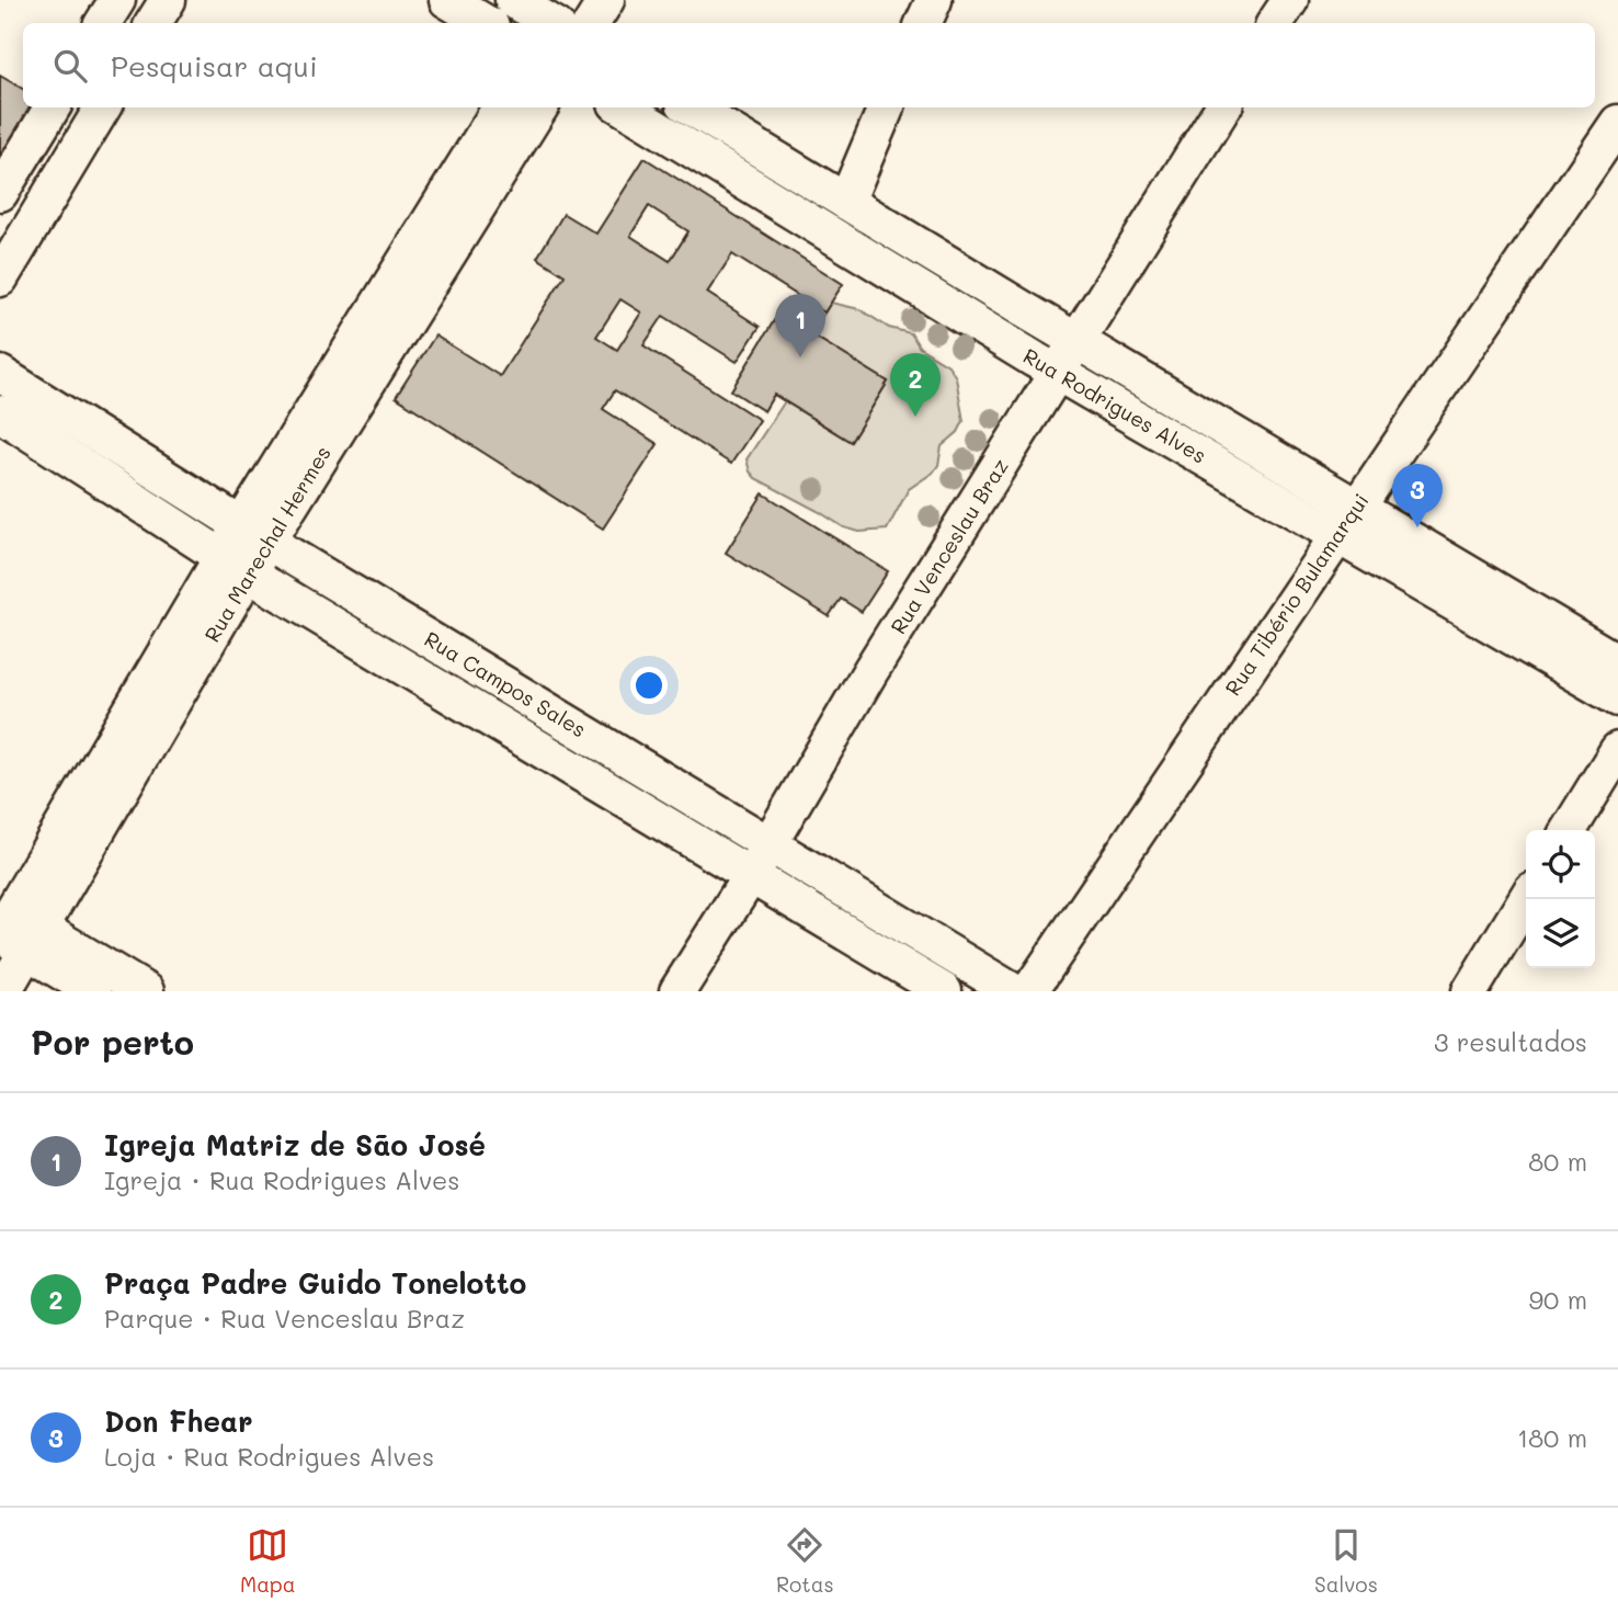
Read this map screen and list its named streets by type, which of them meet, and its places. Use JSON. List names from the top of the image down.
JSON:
{
  "streets": {
    "street": [
      "Rua Rodrigues Alves",
      "Rua Marechal Hermes",
      "Rua Venceslau Braz",
      "Rua Tibério Bulamarqui",
      "Rua Campos Sales"
    ]
  },
  "crossings": [
    ["Rua Rodrigues Alves", "Rua Venceslau Braz"],
    ["Rua Rodrigues Alves", "Rua Tibério Bulamarqui"],
    ["Rua Marechal Hermes", "Rua Campos Sales"],
    ["Rua Venceslau Braz", "Rua Campos Sales"]
  ],
  "page": {
    "search": "Pesquisar aqui",
    "pins": ["1", "2", "3"],
    "heading": ["Por perto", "3 resultados"],
    "list": [
      {
        "mark": "1",
        "name": "Igreja Matriz de São José",
        "note": "Igreja · Rua Rodrigues Alves",
        "value": "80 m"
      },
      {
        "mark": "2",
        "name": "Praça Padre Guido Tonelotto",
        "note": "Parque · Rua Venceslau Braz",
        "value": "90 m"
      },
      {
        "mark": "3",
        "name": "Don Fhear",
        "note": "Loja · Rua Rodrigues Alves",
        "value": "180 m"
      }
    ],
    "nav": ["Mapa", "Rotas", "Salvos"]
  }
}
